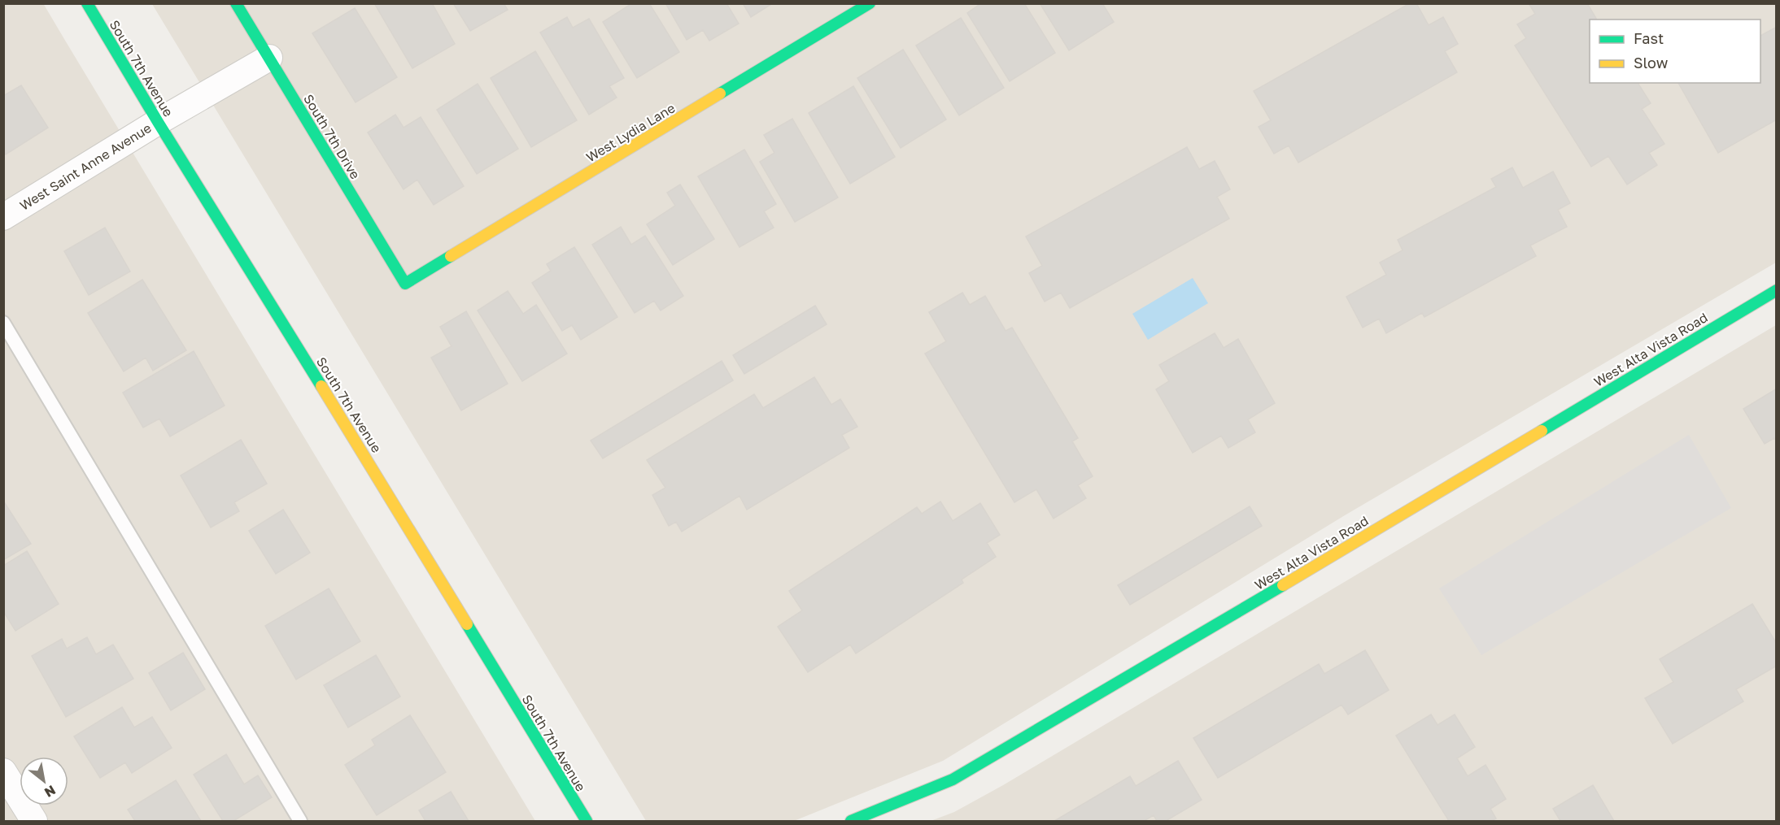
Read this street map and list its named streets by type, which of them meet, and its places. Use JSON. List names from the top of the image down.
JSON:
{
  "streets": {
    "street": [
      "South 7th Avenue",
      "West Lydia Lane",
      "South 7th Drive",
      "West Saint Anne Avenue",
      "West Alta Vista Road"
    ]
  },
  "crossings": [
    ["South 7th Avenue", "West Saint Anne Avenue"],
    ["West Lydia Lane", "South 7th Drive"],
    ["South 7th Drive", "West Saint Anne Avenue"]
  ],
  "legend": ["Fast", "Slow"],
  "north": "bottom right"
}
